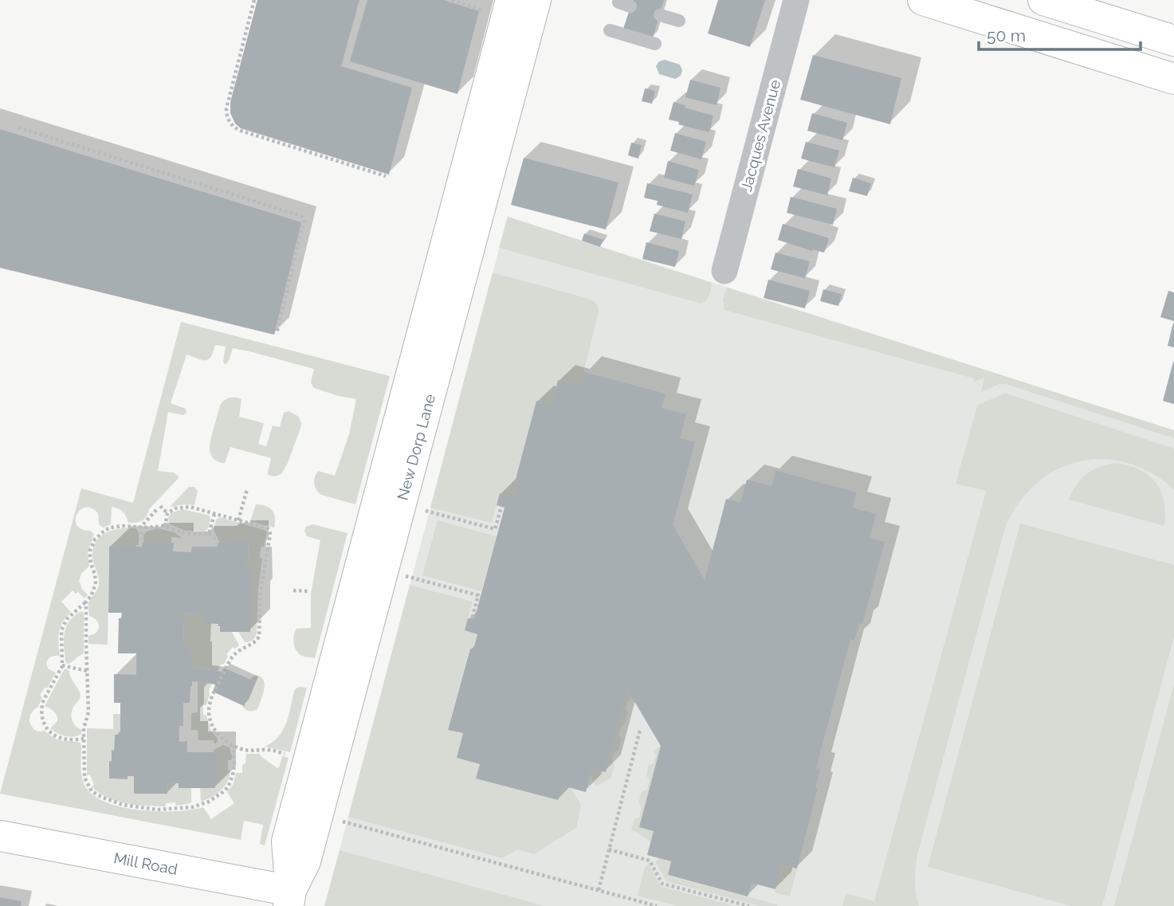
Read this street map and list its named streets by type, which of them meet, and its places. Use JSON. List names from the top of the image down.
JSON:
{
  "streets": {
    "street": ["Jacques Avenue", "New Dorp Lane", "Mill Road"]
  },
  "crossings": [
    ["New Dorp Lane", "Mill Road"]
  ],
  "scale_bar": "50 m"
}
